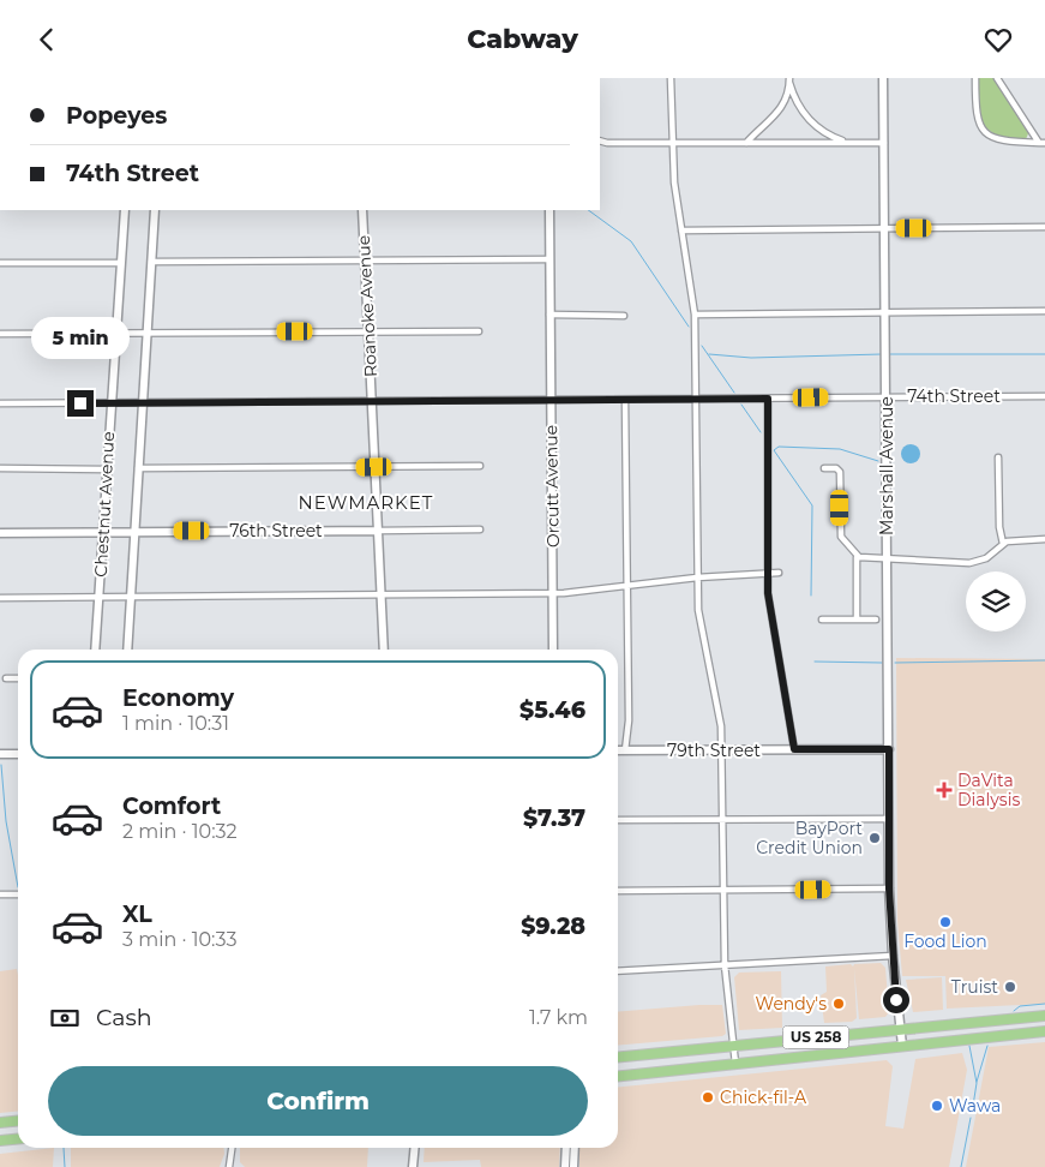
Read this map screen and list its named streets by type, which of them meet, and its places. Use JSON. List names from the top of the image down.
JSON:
{
  "streets": {
    "highway": ["US 258"],
    "street": [
      "Roanoke Avenue",
      "74th Street",
      "Marshall Avenue",
      "Orcutt Avenue",
      "Chestnut Avenue",
      "76th Street",
      "79th Street"
    ]
  },
  "crossings": [
    ["Roanoke Avenue", "74th Street"],
    ["Roanoke Avenue", "76th Street"],
    ["74th Street", "Marshall Avenue"],
    ["74th Street", "Orcutt Avenue"],
    ["74th Street", "Chestnut Avenue"],
    ["Marshall Avenue", "79th Street"],
    ["Marshall Avenue", "US 258"],
    ["Chestnut Avenue", "76th Street"]
  ],
  "districts": ["NEWMARKET"],
  "places": {
    "health": ["DaVita Dialysis"],
    "other": [
      "BayPort Credit Union",
      "Food Lion",
      "Truist",
      "Wendy's",
      "Chick-fil-A",
      "Wawa"
    ]
  },
  "page": {
    "header": "Cabway",
    "banner": ["Popeyes", "74th Street"],
    "bubble": "5 min",
    "list": [
      {
        "name": "Economy",
        "note": "1 min · 10:31",
        "value": "$5.46"
      },
      {
        "name": "Comfort",
        "note": "2 min · 10:32",
        "value": "$7.37"
      },
      {
        "name": "XL",
        "note": "3 min · 10:33",
        "value": "$9.28"
      }
    ],
    "pay": ["Cash", "1.7 km"],
    "buttons": "Confirm"
  }
}
